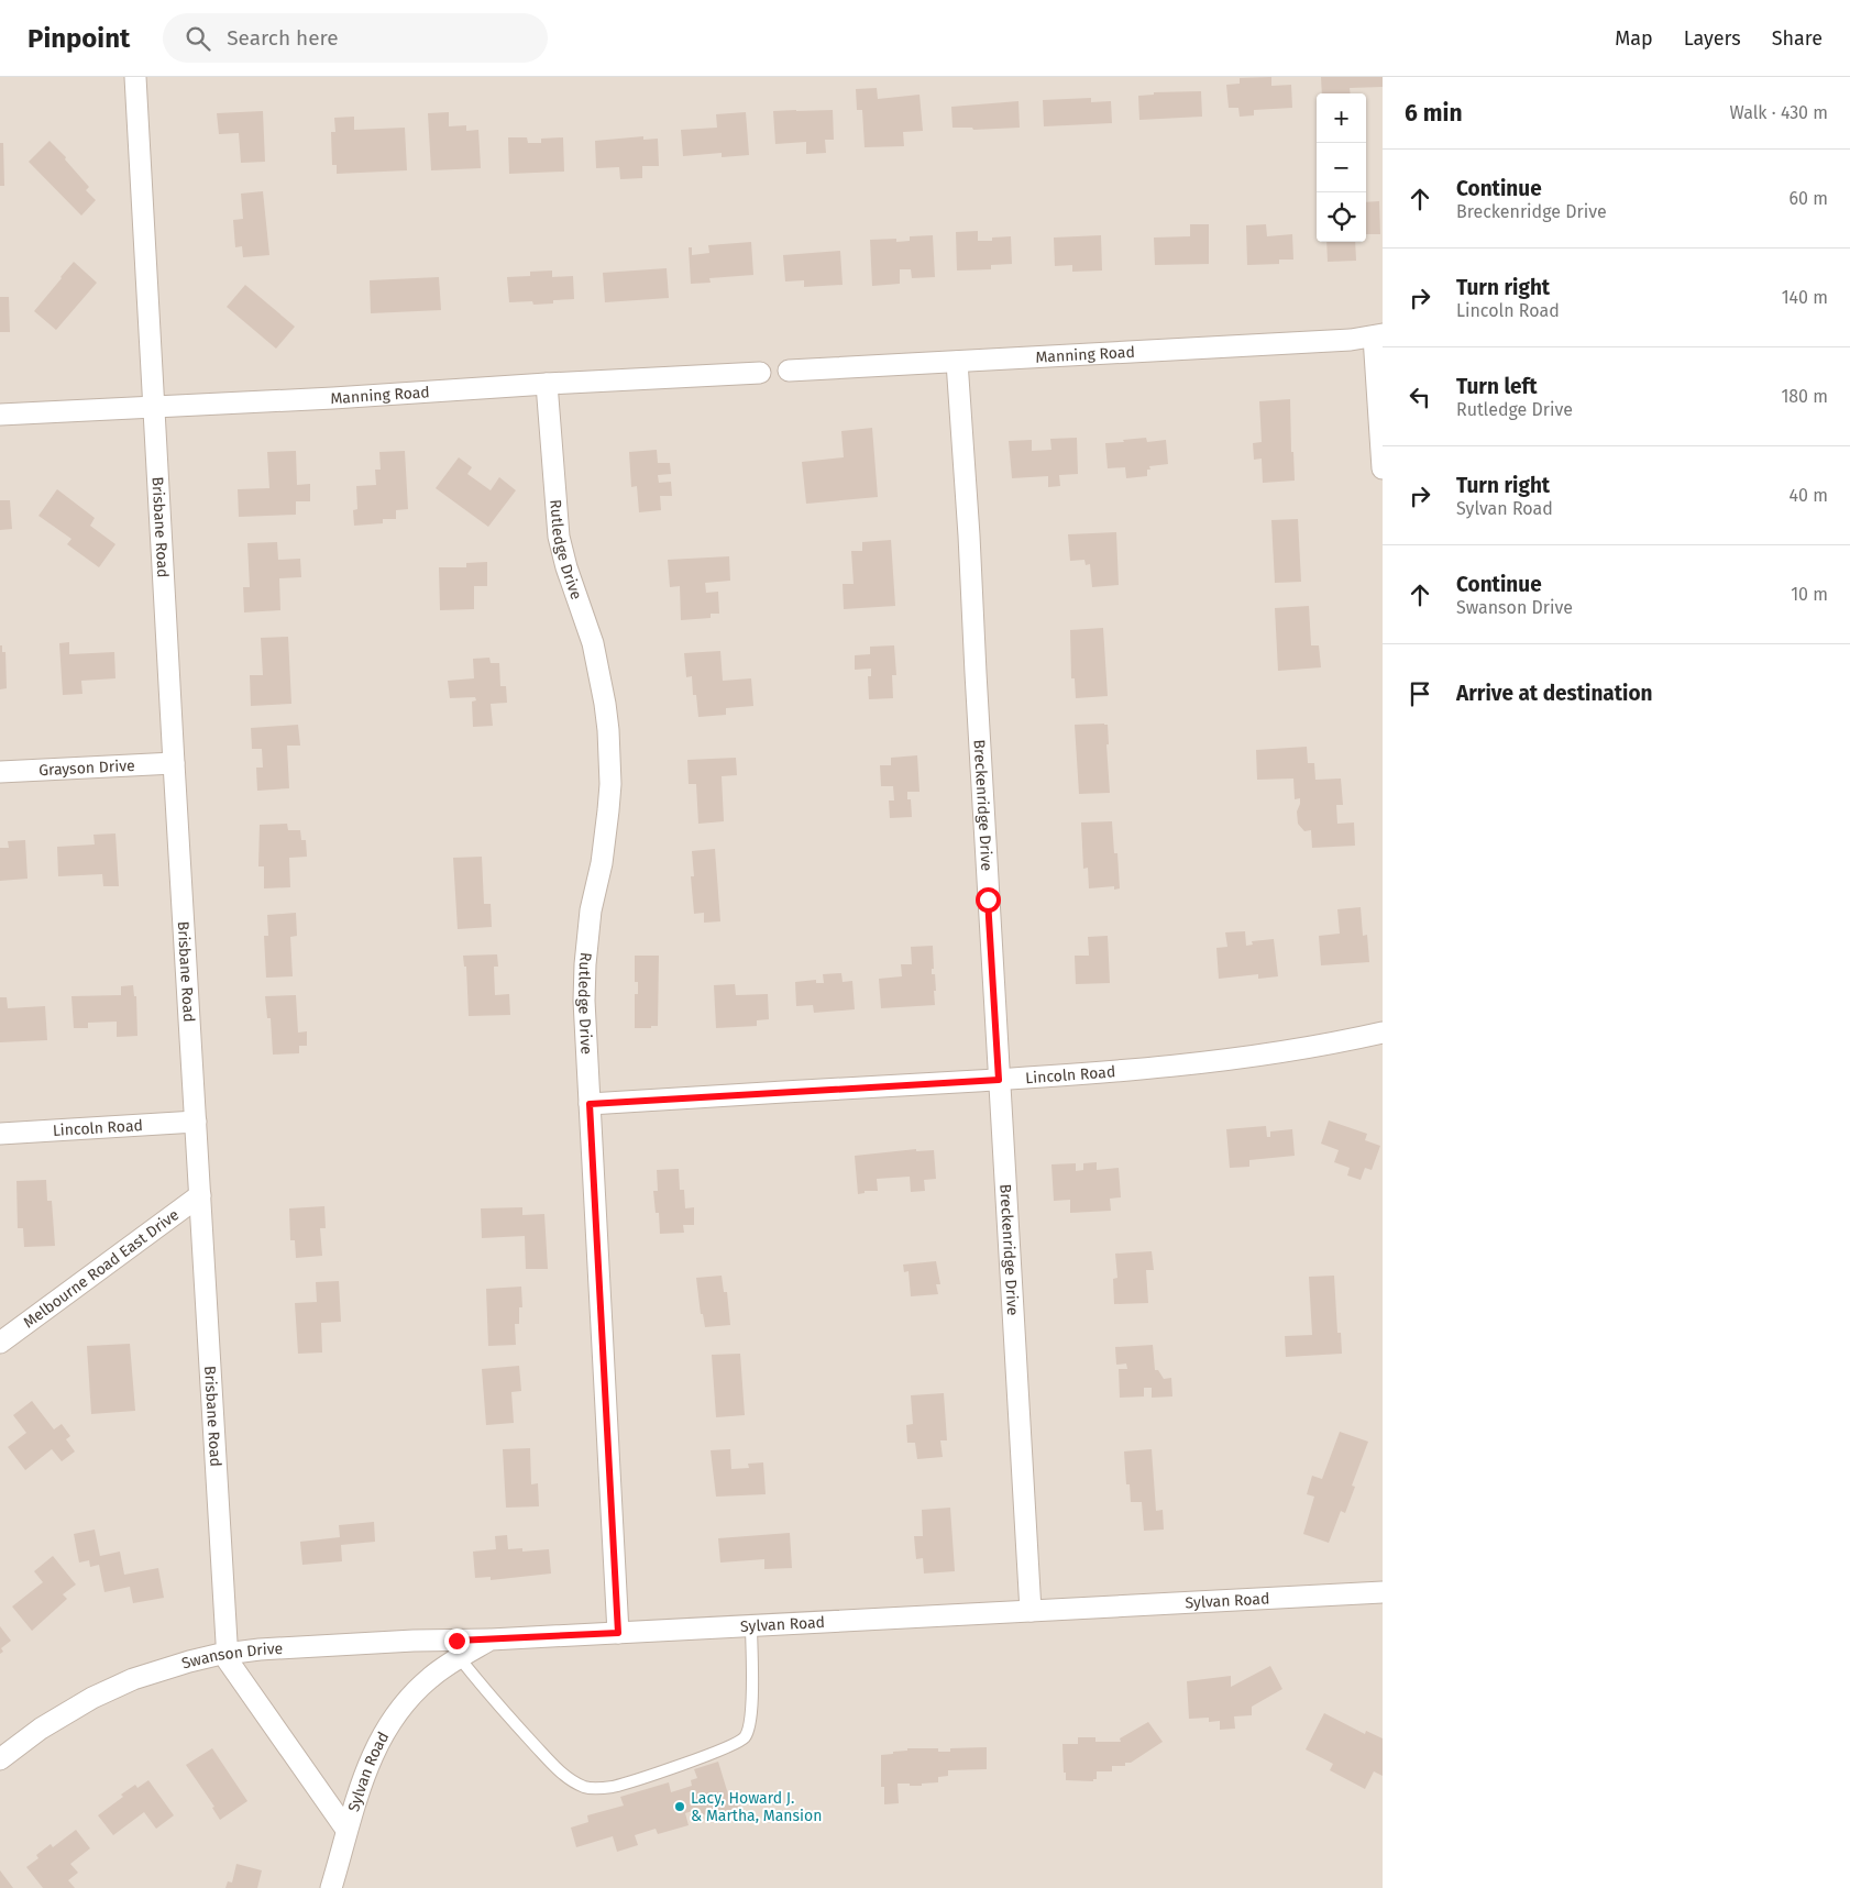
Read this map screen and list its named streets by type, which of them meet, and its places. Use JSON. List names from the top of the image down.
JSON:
{
  "streets": {
    "street": [
      "Manning Road",
      "Brisbane Road",
      "Rutledge Drive",
      "Grayson Drive",
      "Breckenridge Drive",
      "Lincoln Road",
      "Melbourne Road East Drive",
      "Sylvan Road",
      "Swanson Drive"
    ]
  },
  "crossings": [
    ["Manning Road", "Brisbane Road"],
    ["Manning Road", "Rutledge Drive"],
    ["Manning Road", "Breckenridge Drive"],
    ["Brisbane Road", "Grayson Drive"],
    ["Brisbane Road", "Lincoln Road"],
    ["Brisbane Road", "Melbourne Road East Drive"],
    ["Brisbane Road", "Sylvan Road"],
    ["Brisbane Road", "Swanson Drive"],
    ["Rutledge Drive", "Lincoln Road"],
    ["Rutledge Drive", "Sylvan Road"],
    ["Breckenridge Drive", "Lincoln Road"],
    ["Breckenridge Drive", "Sylvan Road"],
    ["Sylvan Road", "Swanson Drive"]
  ],
  "places": ["Lacy, Howard J. & Martha, Mansion"],
  "page": {
    "header": "Pinpoint",
    "search": "Search here",
    "nav": ["Map", "Layers", "Share"],
    "heading": ["6 min", "Walk · 430 m"],
    "map_buttons": ["+", "−"],
    "list": [
      ["Continue", "Breckenridge Drive", "60 m"],
      ["Turn right", "Lincoln Road", "140 m"],
      ["Turn left", "Rutledge Drive", "180 m"],
      ["Turn right", "Sylvan Road", "40 m"],
      ["Continue", "Swanson Drive", "10 m"],
      "Arrive at destination"
    ]
  }
}
